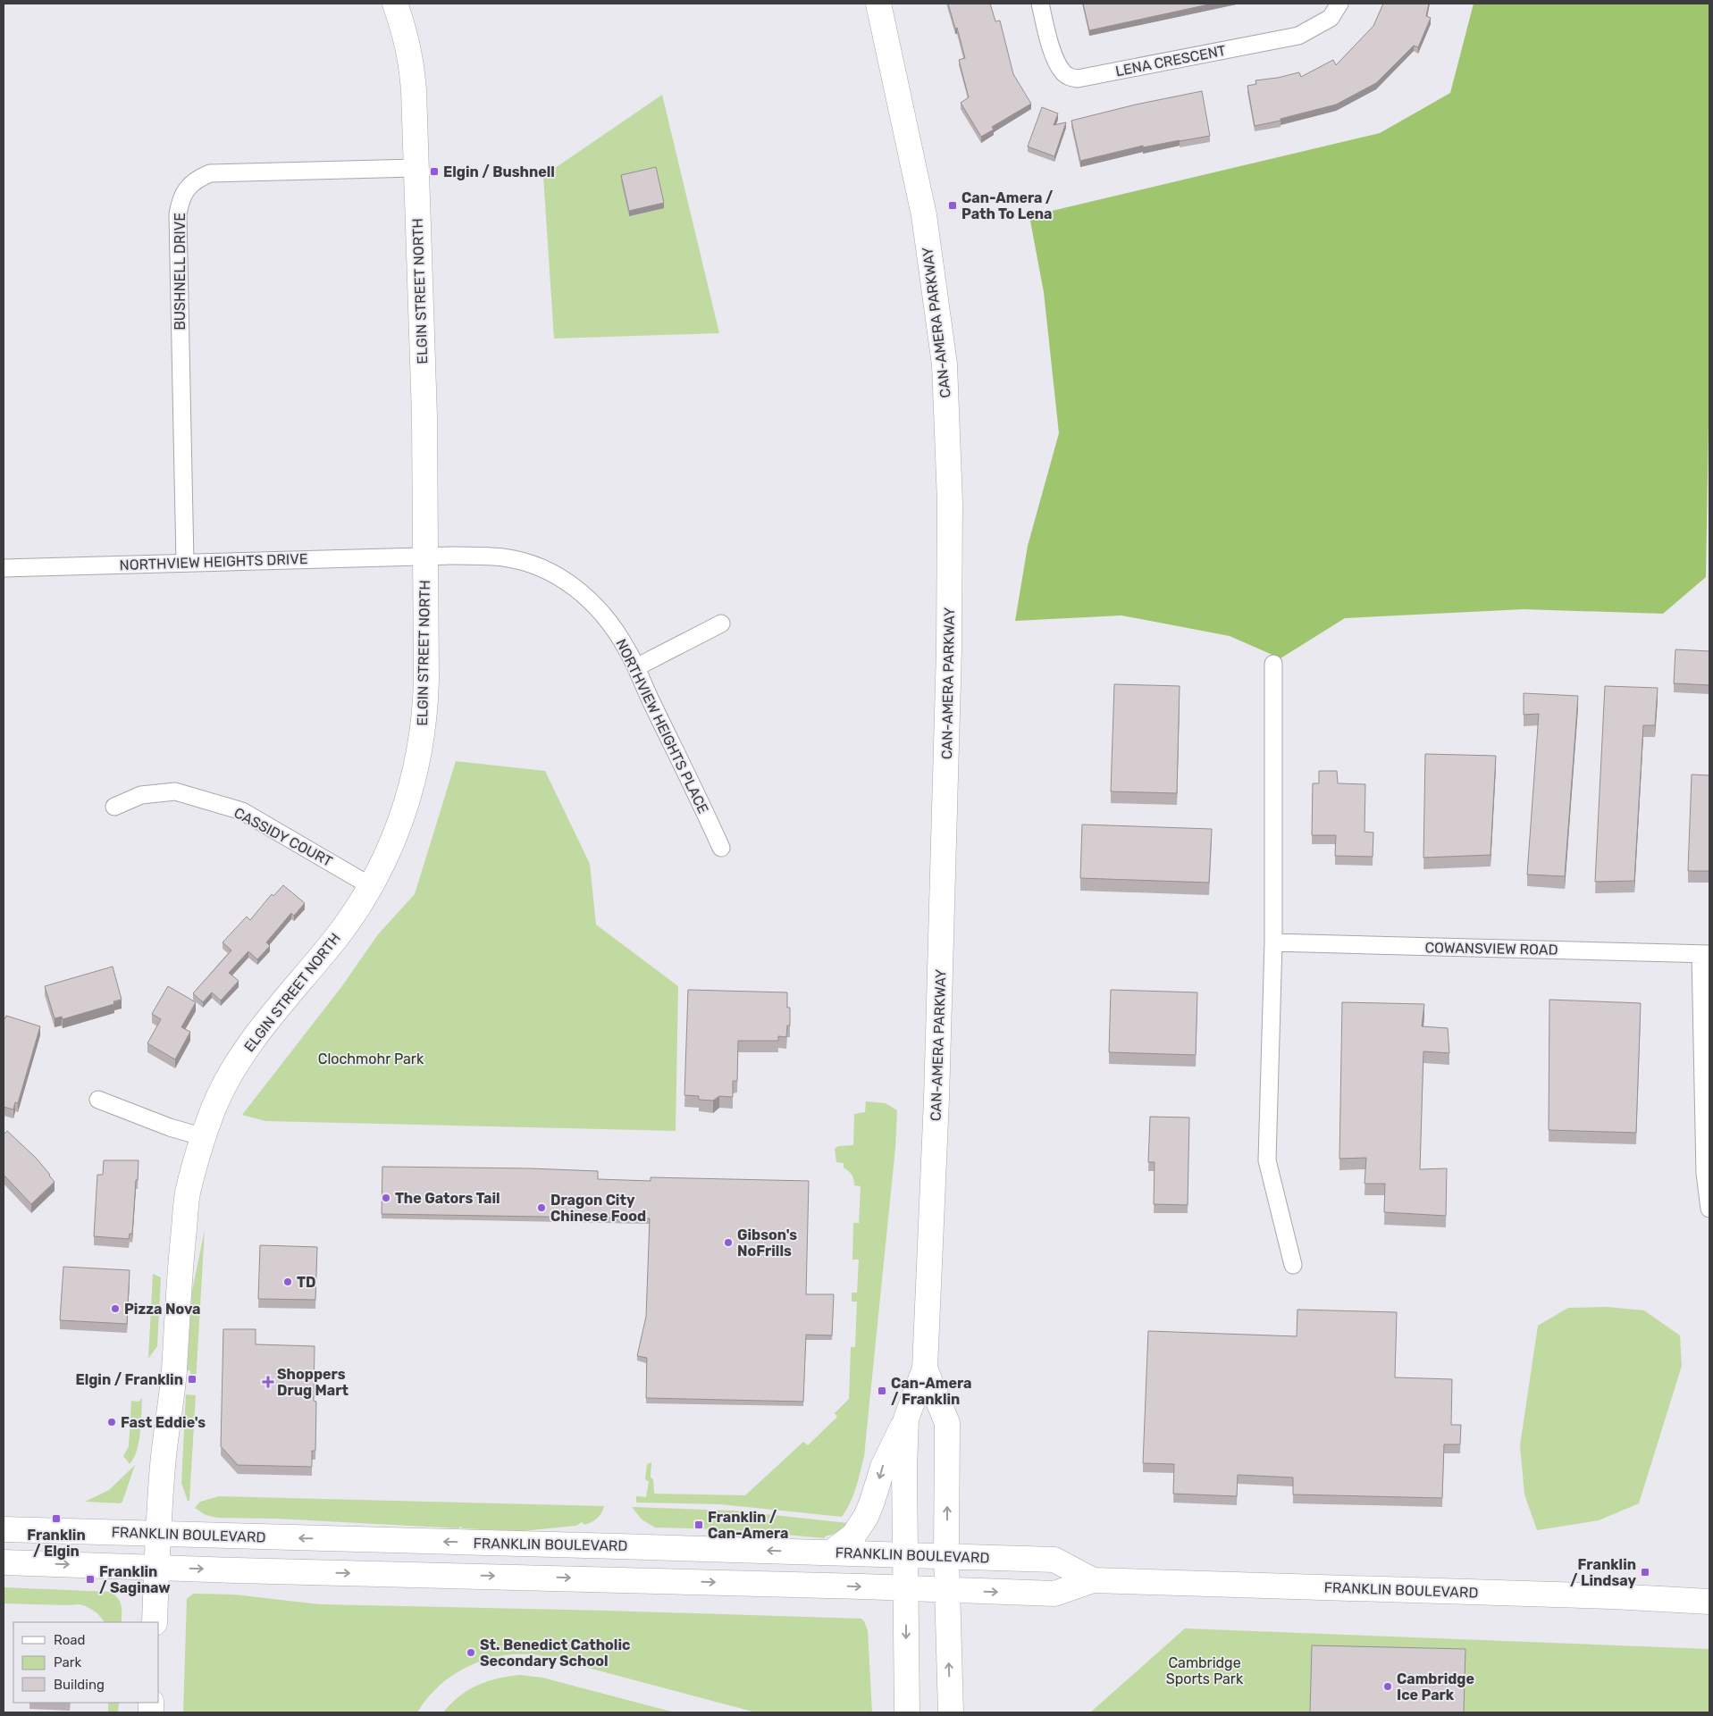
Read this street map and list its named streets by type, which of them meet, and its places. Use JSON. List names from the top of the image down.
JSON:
{
  "streets": {
    "main road": ["ELGIN STREET NORTH", "CAN-AMERA PARKWAY", "FRANKLIN BOULEVARD"],
    "street": [
      "LENA CRESCENT",
      "BUSHNELL DRIVE",
      "NORTHVIEW HEIGHTS DRIVE",
      "NORTHVIEW HEIGHTS PLACE",
      "CASSIDY COURT",
      "COWANSVIEW ROAD"
    ]
  },
  "crossings": [
    ["BUSHNELL DRIVE", "ELGIN STREET NORTH"],
    ["BUSHNELL DRIVE", "NORTHVIEW HEIGHTS DRIVE"],
    ["ELGIN STREET NORTH", "NORTHVIEW HEIGHTS DRIVE"],
    ["ELGIN STREET NORTH", "NORTHVIEW HEIGHTS PLACE"],
    ["ELGIN STREET NORTH", "CASSIDY COURT"],
    ["ELGIN STREET NORTH", "FRANKLIN BOULEVARD"],
    ["CAN-AMERA PARKWAY", "FRANKLIN BOULEVARD"],
    ["NORTHVIEW HEIGHTS DRIVE", "NORTHVIEW HEIGHTS PLACE"]
  ],
  "parks": ["Clochmohr Park", "Cambridge Sports Park"],
  "places": {
    "transit": [
      "Elgin / Bushnell",
      "Can-Amera / Path To Lena",
      "Elgin / Franklin",
      "Can-Amera / Franklin",
      "Franklin / Elgin",
      "Franklin / Can-Amera",
      "Franklin / Lindsay",
      "Franklin / Saginaw"
    ],
    "other": [
      "The Gators Tail",
      "Dragon City Chinese Food",
      "Gibson's NoFrills",
      "TD",
      "Pizza Nova",
      "Fast Eddie's",
      "St. Benedict Catholic Secondary School",
      "Cambridge Ice Park"
    ],
    "health": ["Shoppers Drug Mart"]
  },
  "legend": ["Road", "Park", "Building"]
}
